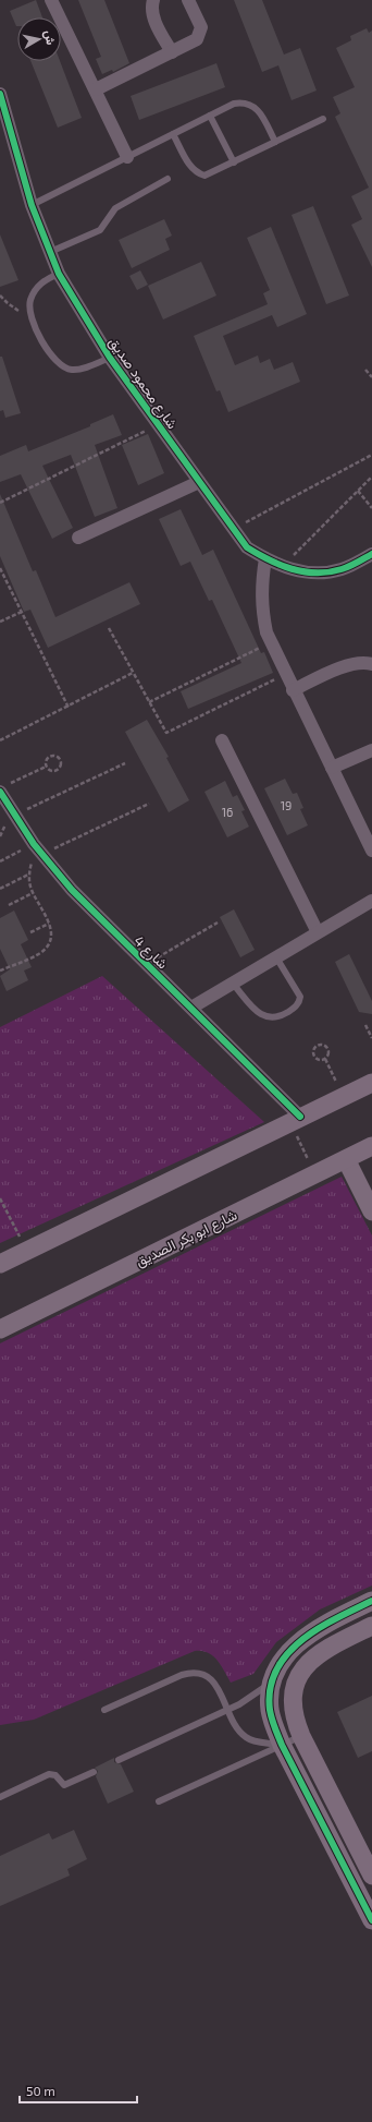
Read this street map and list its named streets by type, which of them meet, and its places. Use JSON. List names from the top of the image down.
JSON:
{
  "streets": {
    "main road": ["شارع ابو بكر الصديق"],
    "street": ["شارع محمود صديق", "شارع 4"]
  },
  "house_numbers": ["19", "16"],
  "scale_bar": "50 m",
  "north": "right"
}
